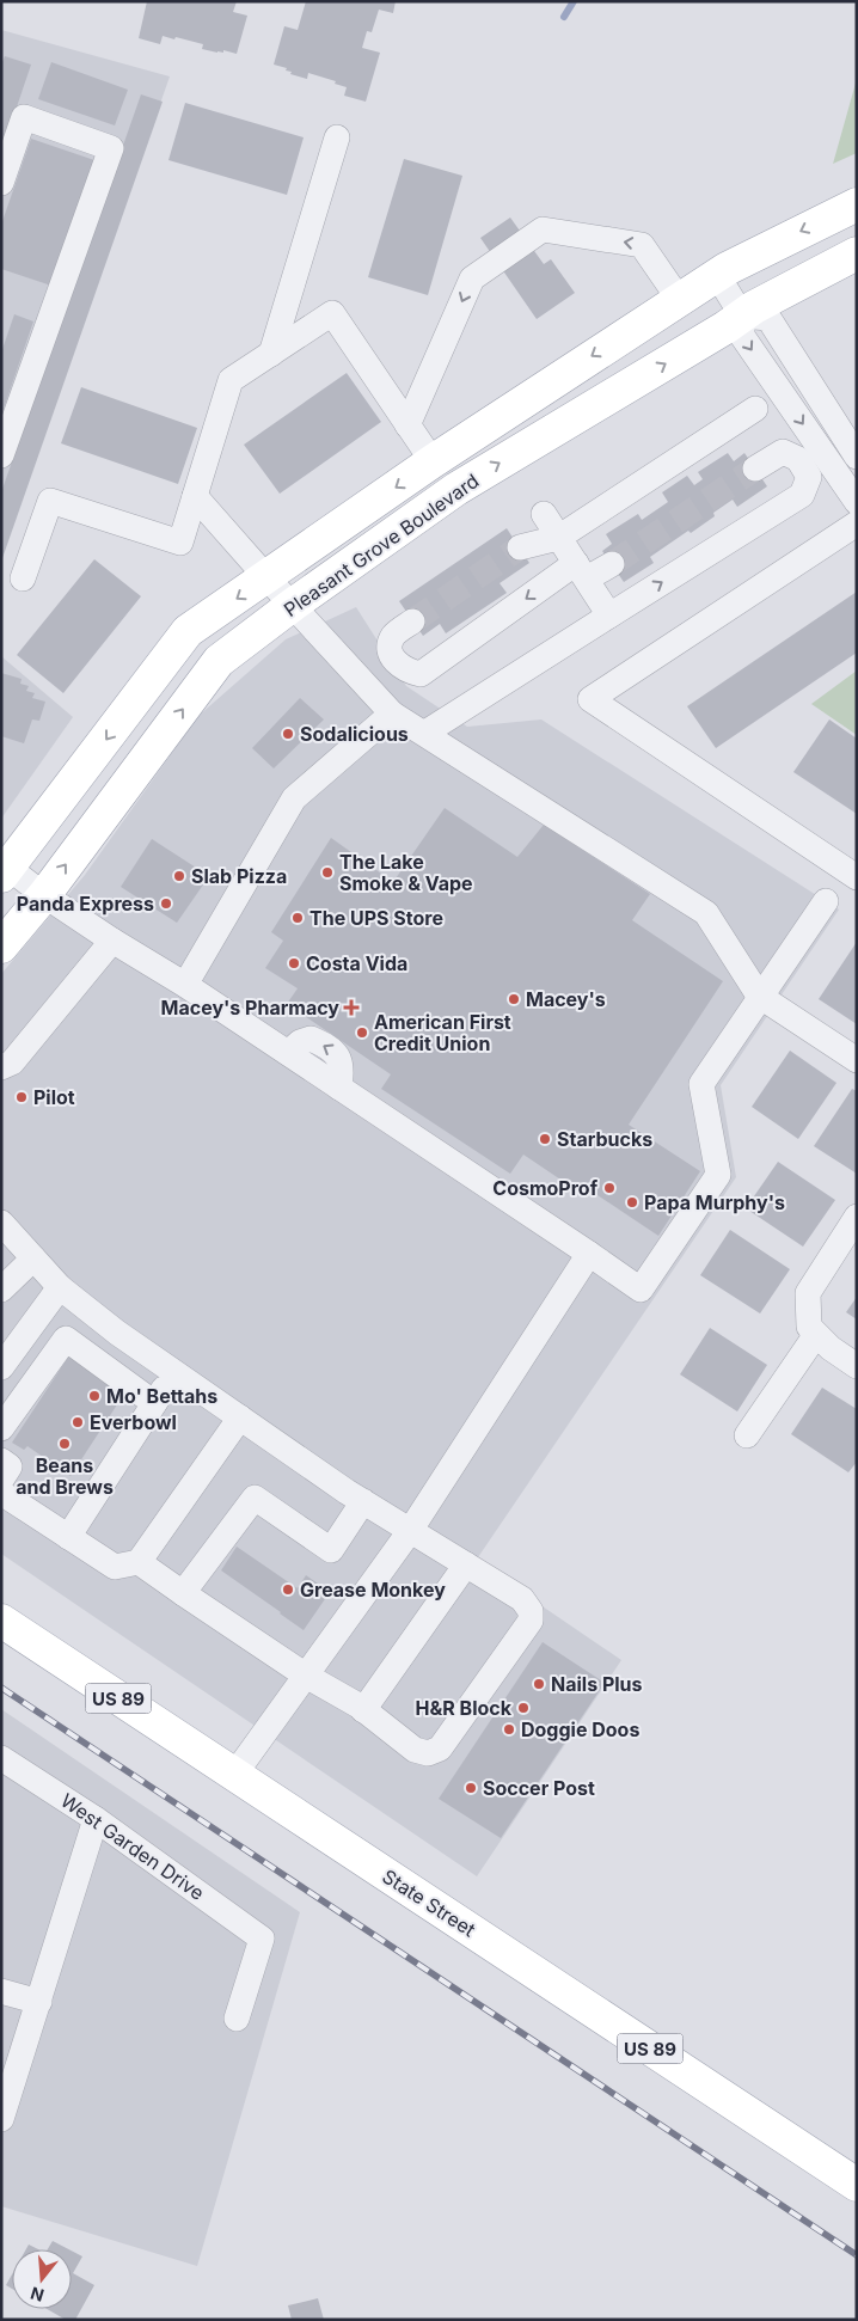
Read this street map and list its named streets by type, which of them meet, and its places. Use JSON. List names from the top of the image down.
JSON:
{
  "streets": {
    "main road": ["Pleasant Grove Boulevard", "US 89", "State Street"],
    "street": ["West Garden Drive"]
  },
  "places": {
    "other": [
      "Sodalicious",
      "The Lake Smoke & Vape",
      "Slab Pizza",
      "Panda Express",
      "The UPS Store",
      "Costa Vida",
      "Macey's",
      "American First Credit Union",
      "Pilot",
      "Starbucks",
      "CosmoProf",
      "Papa Murphy's",
      "Mo' Bettahs",
      "Everbowl",
      "Beans and Brews",
      "Grease Monkey",
      "Nails Plus",
      "H&R Block",
      "Doggie Doos",
      "Soccer Post"
    ],
    "health": ["Macey's Pharmacy"]
  },
  "north": "bottom"
}
